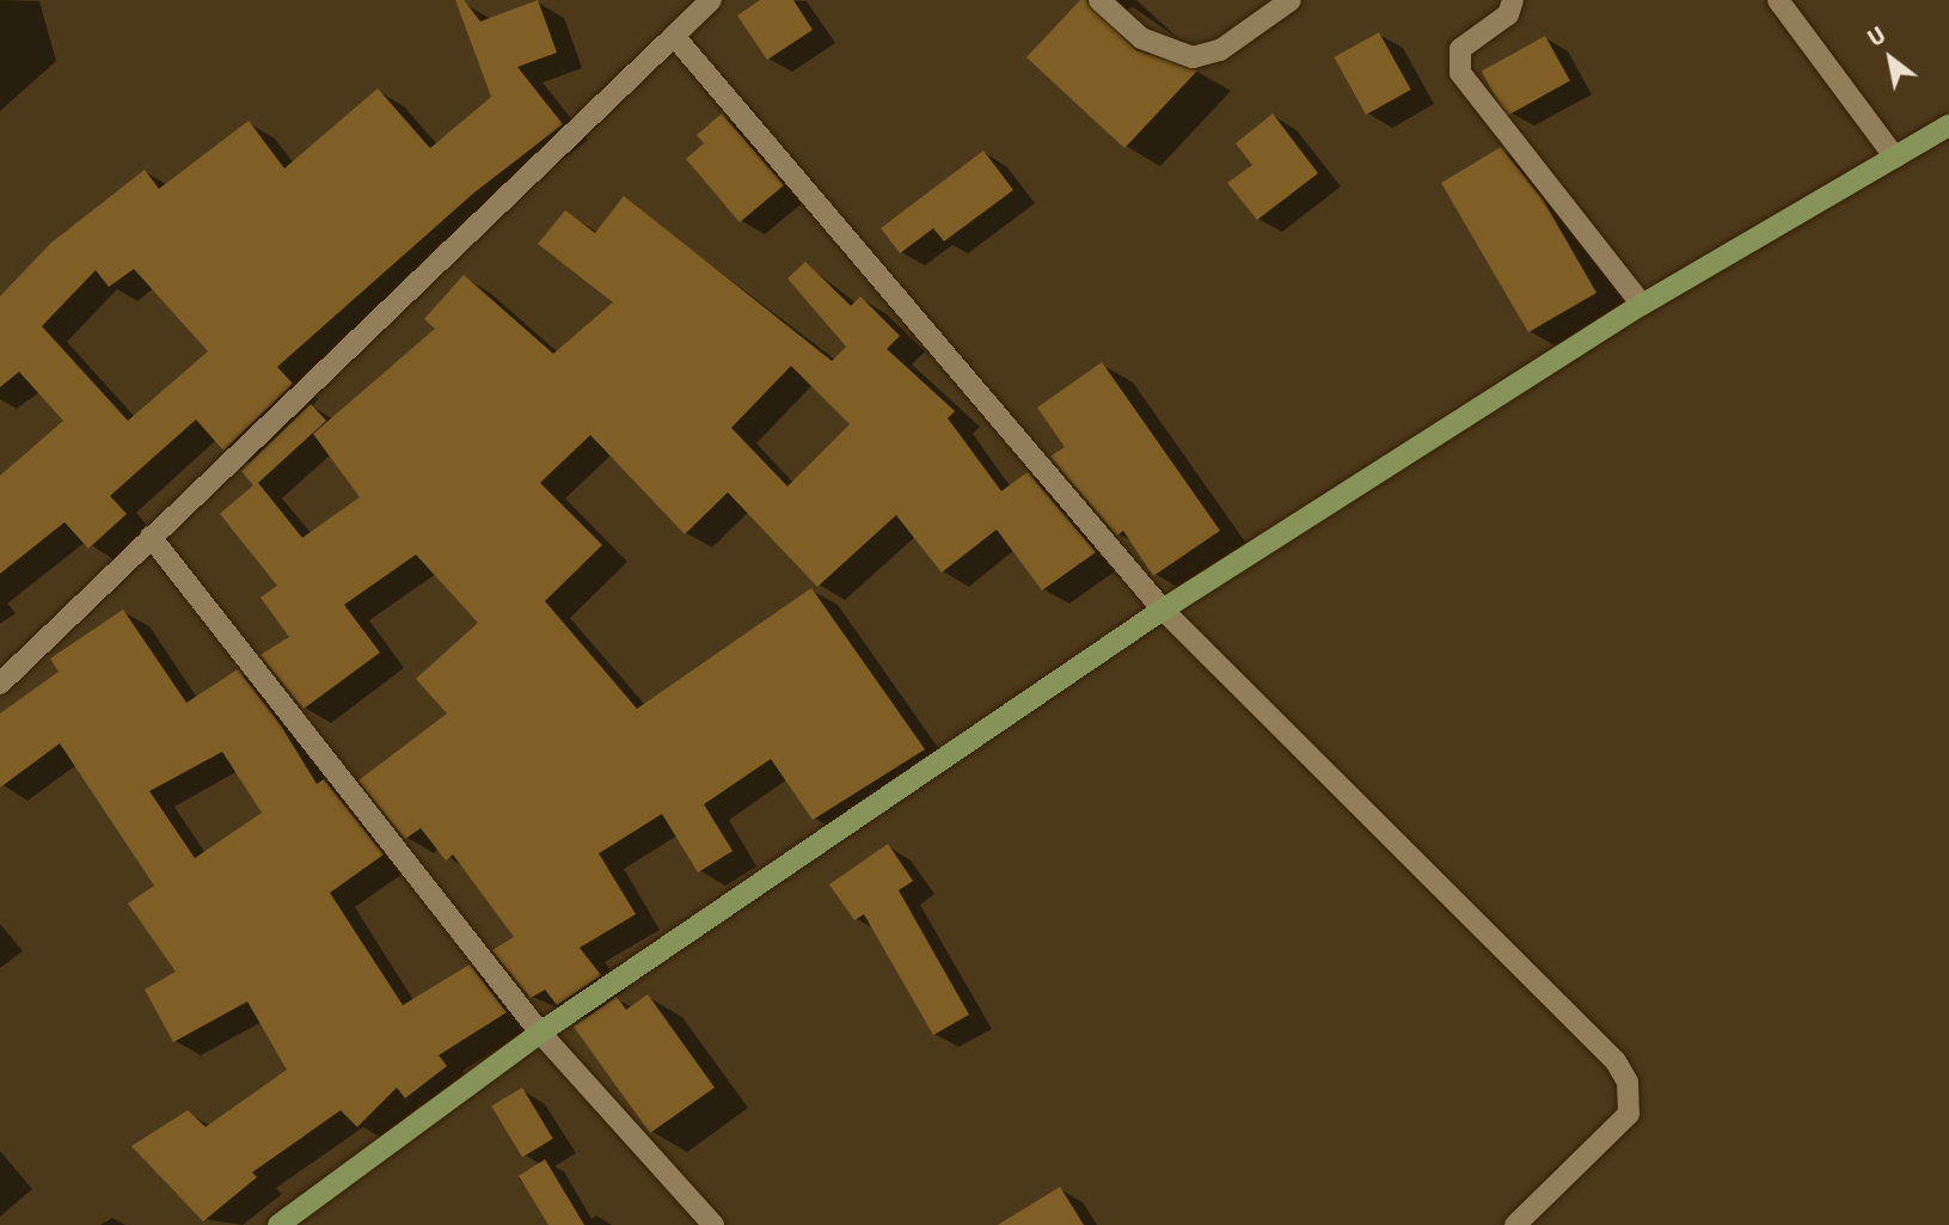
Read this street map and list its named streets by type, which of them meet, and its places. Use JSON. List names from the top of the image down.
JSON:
{
  "north": "top left"
}
